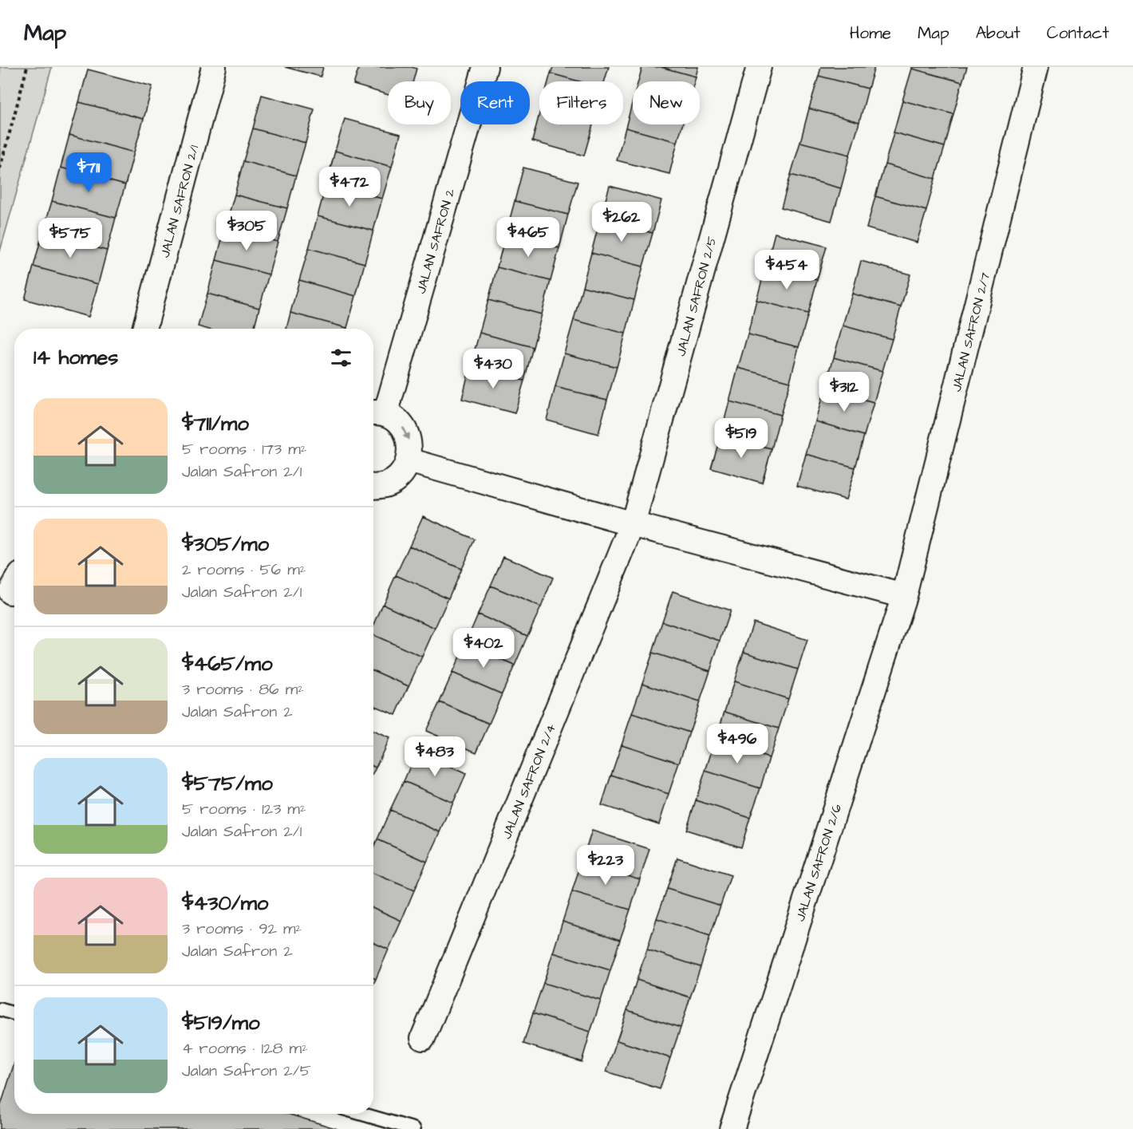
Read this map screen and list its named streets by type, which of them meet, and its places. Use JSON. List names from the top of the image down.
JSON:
{
  "streets": {
    "street": [
      "JALAN SAFRON 2/1",
      "JALAN SAFRON 2",
      "JALAN SAFRON 2/5",
      "JALAN SAFRON 2/7",
      "JALAN SAFRON 2/4",
      "JALAN SAFRON 2/6"
    ]
  },
  "crossings": [
    ["JALAN SAFRON 2/5", "JALAN SAFRON 2/4"],
    ["JALAN SAFRON 2/7", "JALAN SAFRON 2/6"]
  ],
  "page": {
    "header": "Map",
    "nav": [
      "Home",
      "Map",
      "About",
      "Contact"
    ],
    "chip": [
      "Buy",
      "Rent",
      "Filters",
      "New"
    ],
    "price": [
      "$711",
      "$472",
      "$262",
      "$305",
      "$465",
      "$575",
      "$454",
      "$430",
      "$312",
      "$519",
      "$402",
      "$496",
      "$483",
      "$223"
    ],
    "heading": "14 homes",
    "list": [
      {
        "name": "$711/mo",
        "note": "5 rooms · 173 m² · Jalan Safron 2/1"
      },
      {
        "name": "$305/mo",
        "note": "2 rooms · 56 m² · Jalan Safron 2/1"
      },
      {
        "name": "$465/mo",
        "note": "3 rooms · 86 m² · Jalan Safron 2"
      },
      {
        "name": "$575/mo",
        "note": "5 rooms · 123 m² · Jalan Safron 2/1"
      },
      {
        "name": "$430/mo",
        "note": "3 rooms · 92 m² · Jalan Safron 2"
      },
      {
        "name": "$519/mo",
        "note": "4 rooms · 128 m² · Jalan Safron 2/5"
      }
    ]
  }
}
